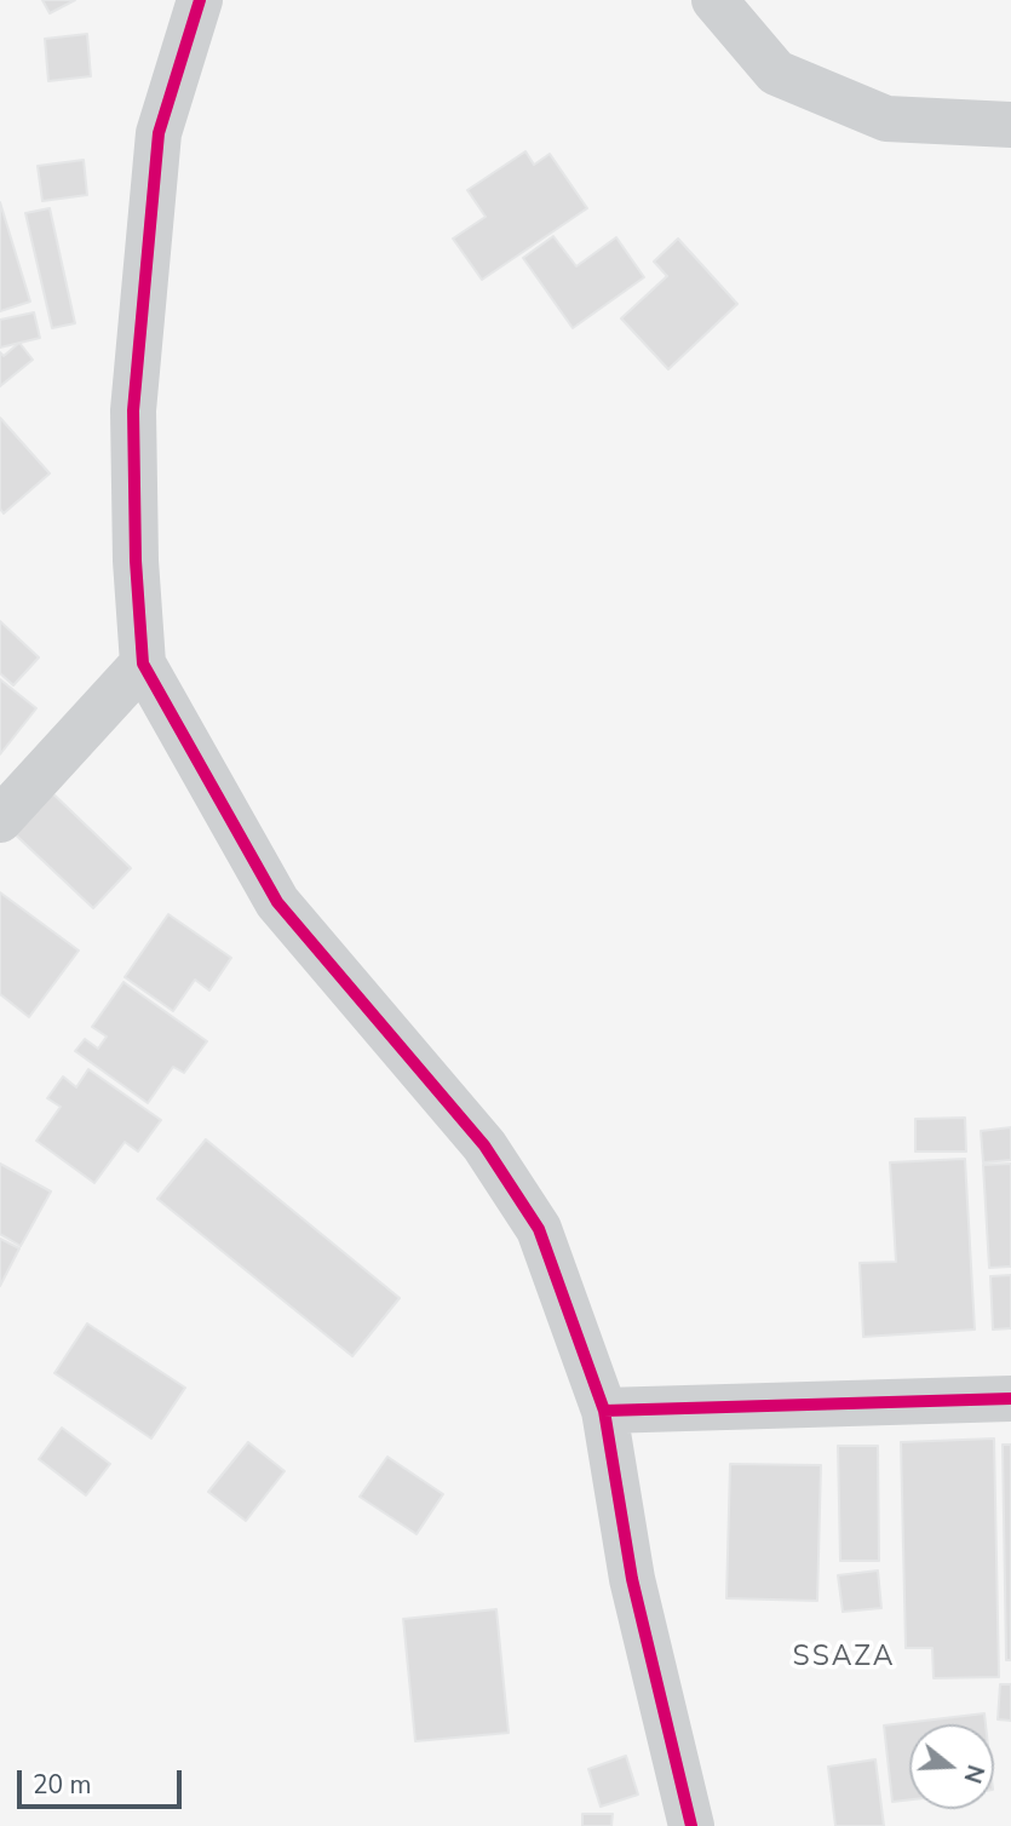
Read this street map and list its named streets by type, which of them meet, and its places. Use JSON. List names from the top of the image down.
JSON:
{
  "districts": ["SSAZA"],
  "scale_bar": "20 m",
  "north": "right"
}
